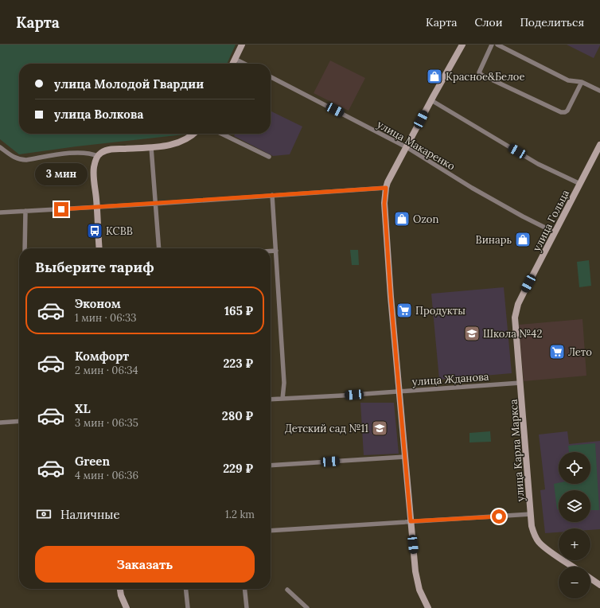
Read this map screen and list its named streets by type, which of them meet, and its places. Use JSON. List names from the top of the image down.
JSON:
{
  "streets": {
    "street": [
      "улица Макаренко",
      "улица Гольца",
      "улица Жданова",
      "улица Карла Маркса"
    ]
  },
  "crossings": [
    ["улица Макаренко", "улица Гольца"],
    ["улица Гольца", "улица Карла Маркса"],
    ["улица Жданова", "улица Карла Маркса"]
  ],
  "places": {
    "shop": ["Красное&Белое", "Ozon", "Винарь"],
    "bus stop": ["КСВВ"],
    "supermarket": ["Продукты", "Лето"],
    "school or university": ["Школа №42", "Детский сад №11"]
  },
  "page": {
    "header": "Карта",
    "nav": ["Карта", "Слои", "Поделиться"],
    "banner": ["улица Молодой Гвардии", "улица Волкова"],
    "bubble": "3 мин",
    "heading": "Выберите тариф",
    "list": [
      {
        "name": "Эконом",
        "note": "1 мин · 06:33",
        "value": "165 ₽"
      },
      {
        "name": "Комфорт",
        "note": "2 мин · 06:34",
        "value": "223 ₽"
      },
      {
        "name": "XL",
        "note": "3 мин · 06:35",
        "value": "280 ₽"
      },
      {
        "name": "Green",
        "note": "4 мин · 06:36",
        "value": "229 ₽"
      }
    ],
    "map_buttons": ["+", "−"],
    "pay": ["Наличные", "1.2 km"],
    "buttons": "Заказать"
  }
}
